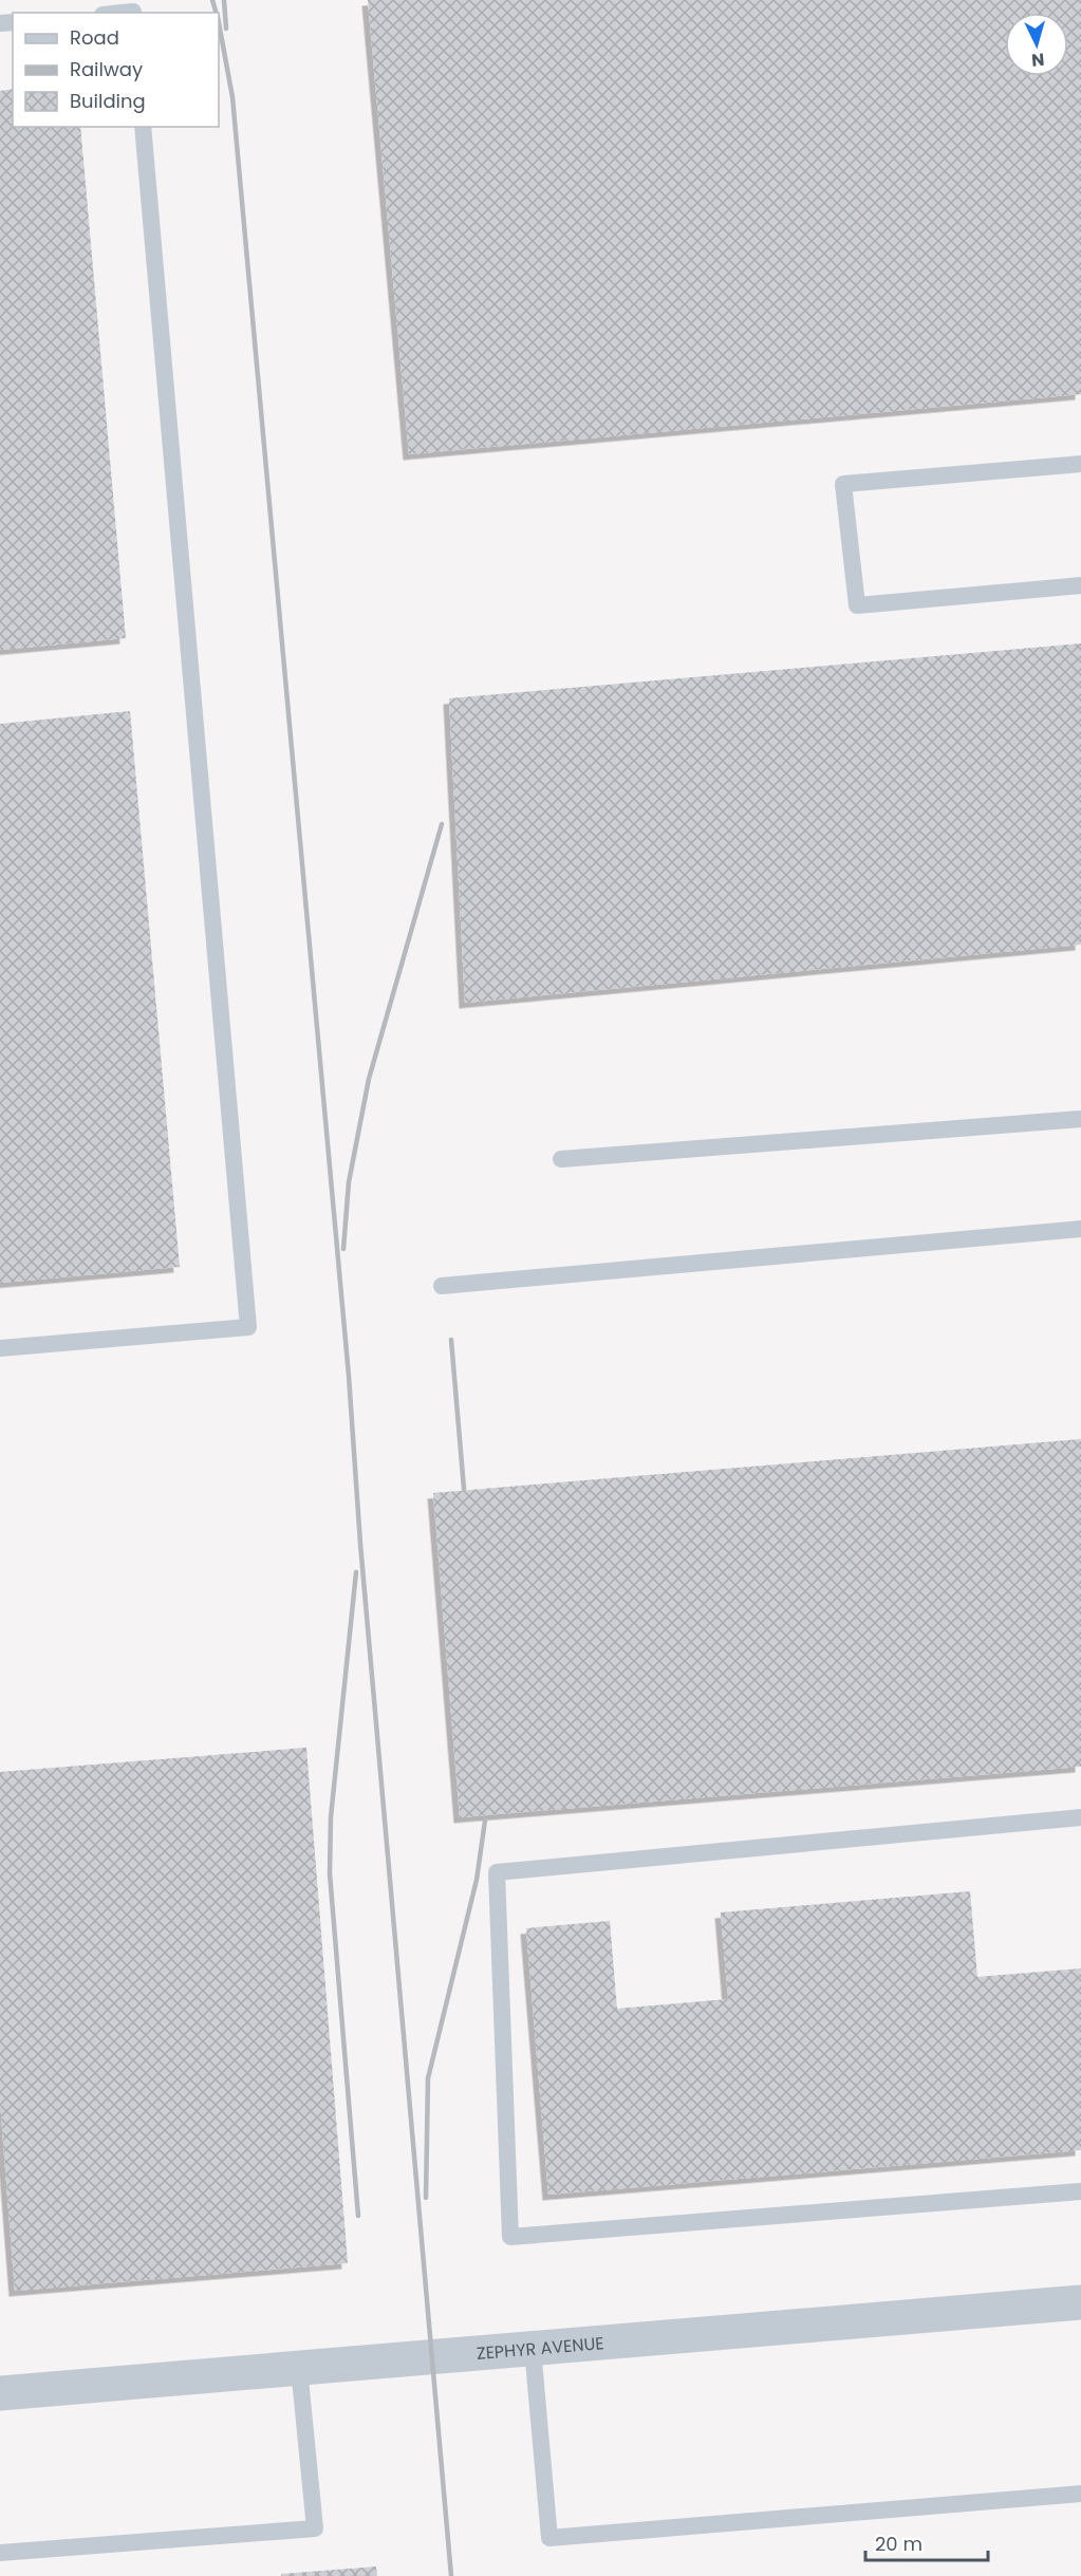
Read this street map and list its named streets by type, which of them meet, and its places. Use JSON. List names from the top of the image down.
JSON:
{
  "streets": {
    "street": ["ZEPHYR AVENUE"]
  },
  "legend": ["Road", "Railway", "Building"],
  "scale_bar": "20 m",
  "north": "bottom"
}
